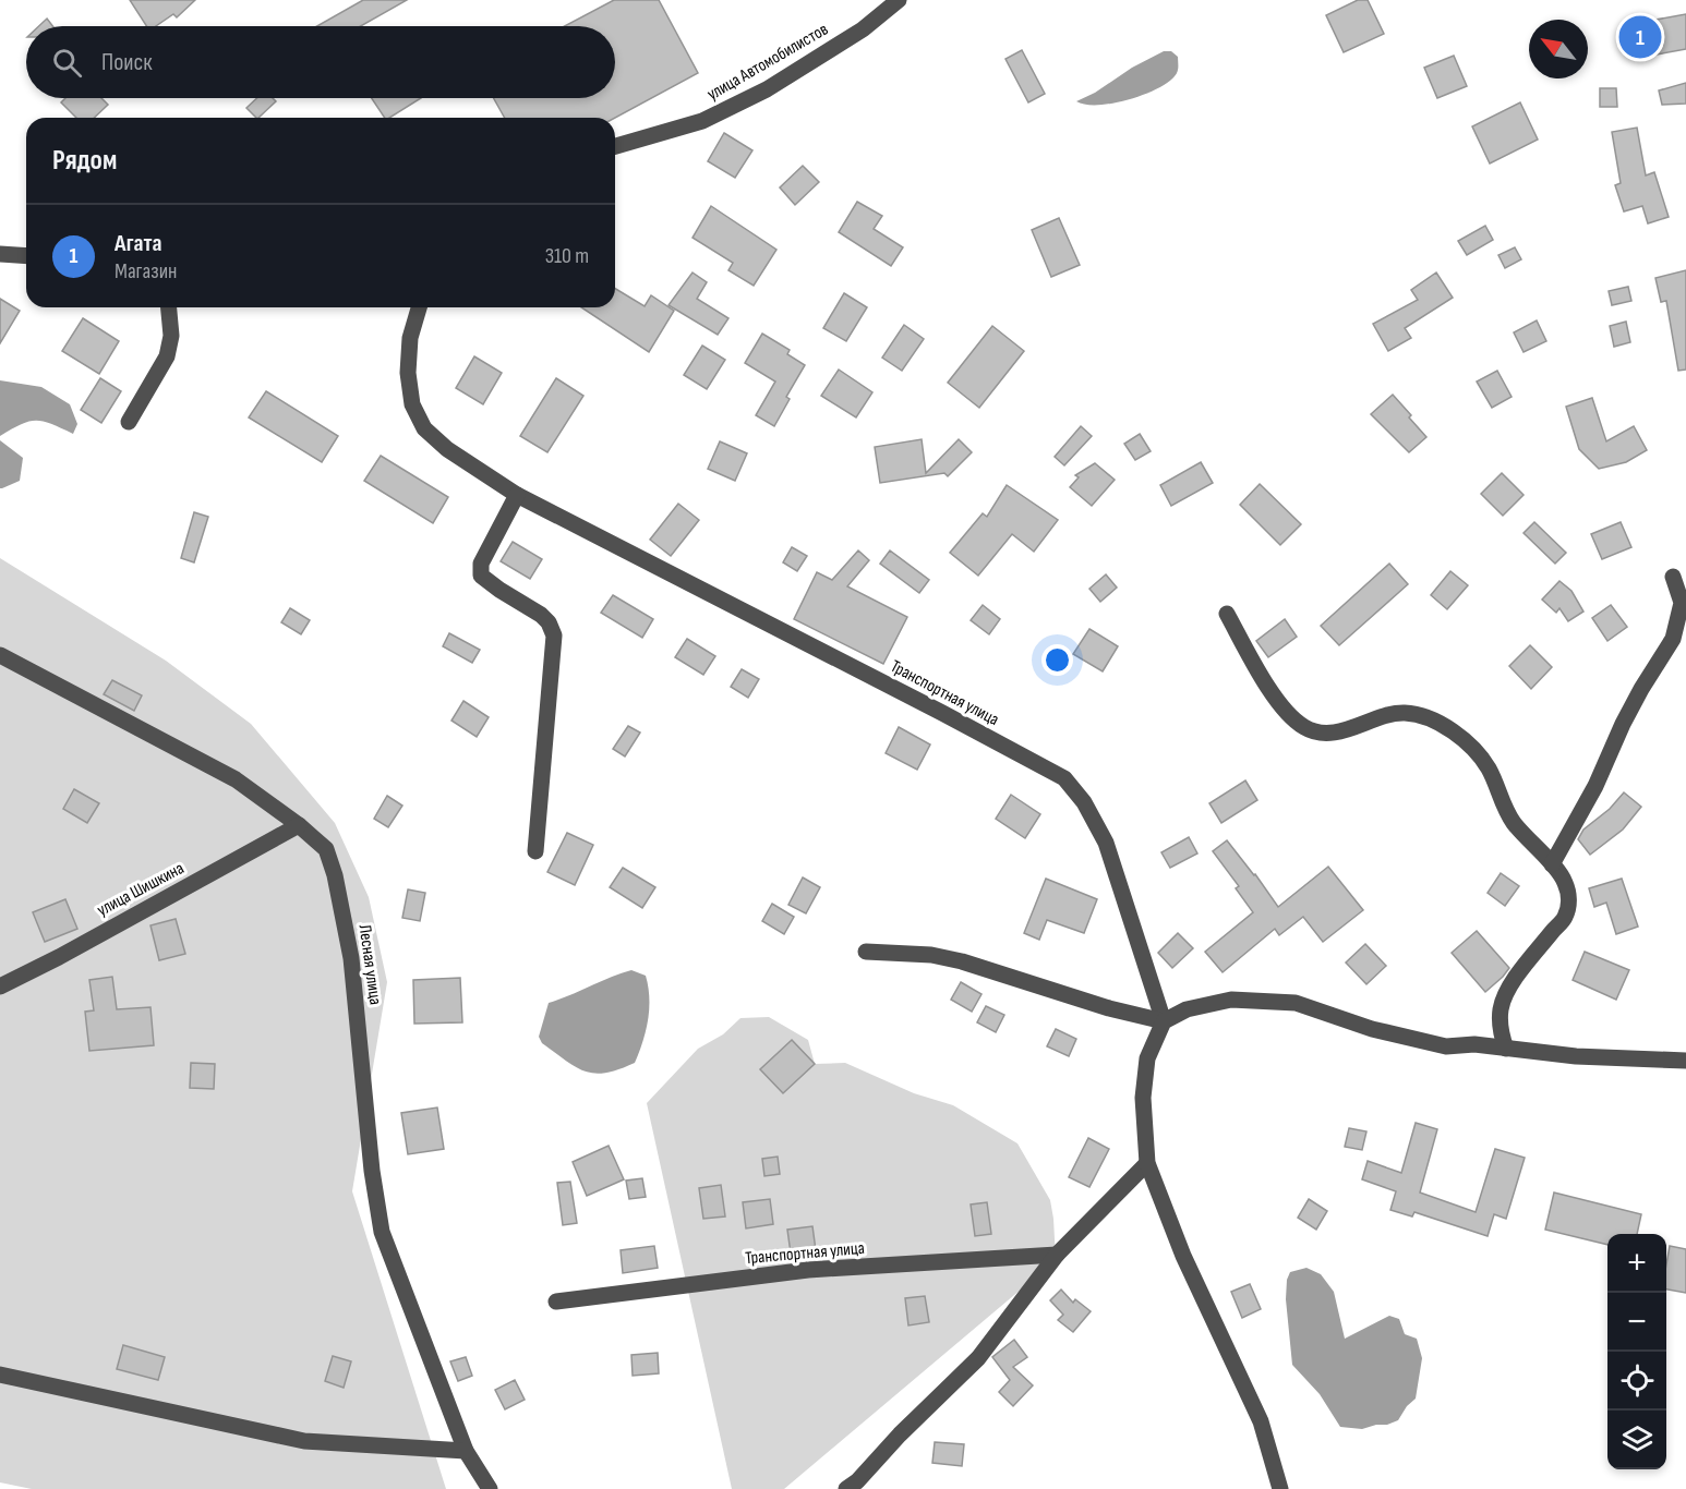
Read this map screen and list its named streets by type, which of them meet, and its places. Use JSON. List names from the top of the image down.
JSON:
{
  "streets": {
    "street": [
      "улица Автомобилистов",
      "Транспортная улица",
      "улица Шишкина",
      "Лесная улица"
    ]
  },
  "crossings": [
    ["улица Шишкина", "Лесная улица"]
  ],
  "north": "top left",
  "page": {
    "pins": "1",
    "search": "Поиск",
    "heading": "Рядом",
    "list": [
      {
        "mark": "1",
        "name": "Агата",
        "note": "Магазин",
        "value": "310 m"
      }
    ],
    "map_buttons": ["+", "−"]
  }
}
